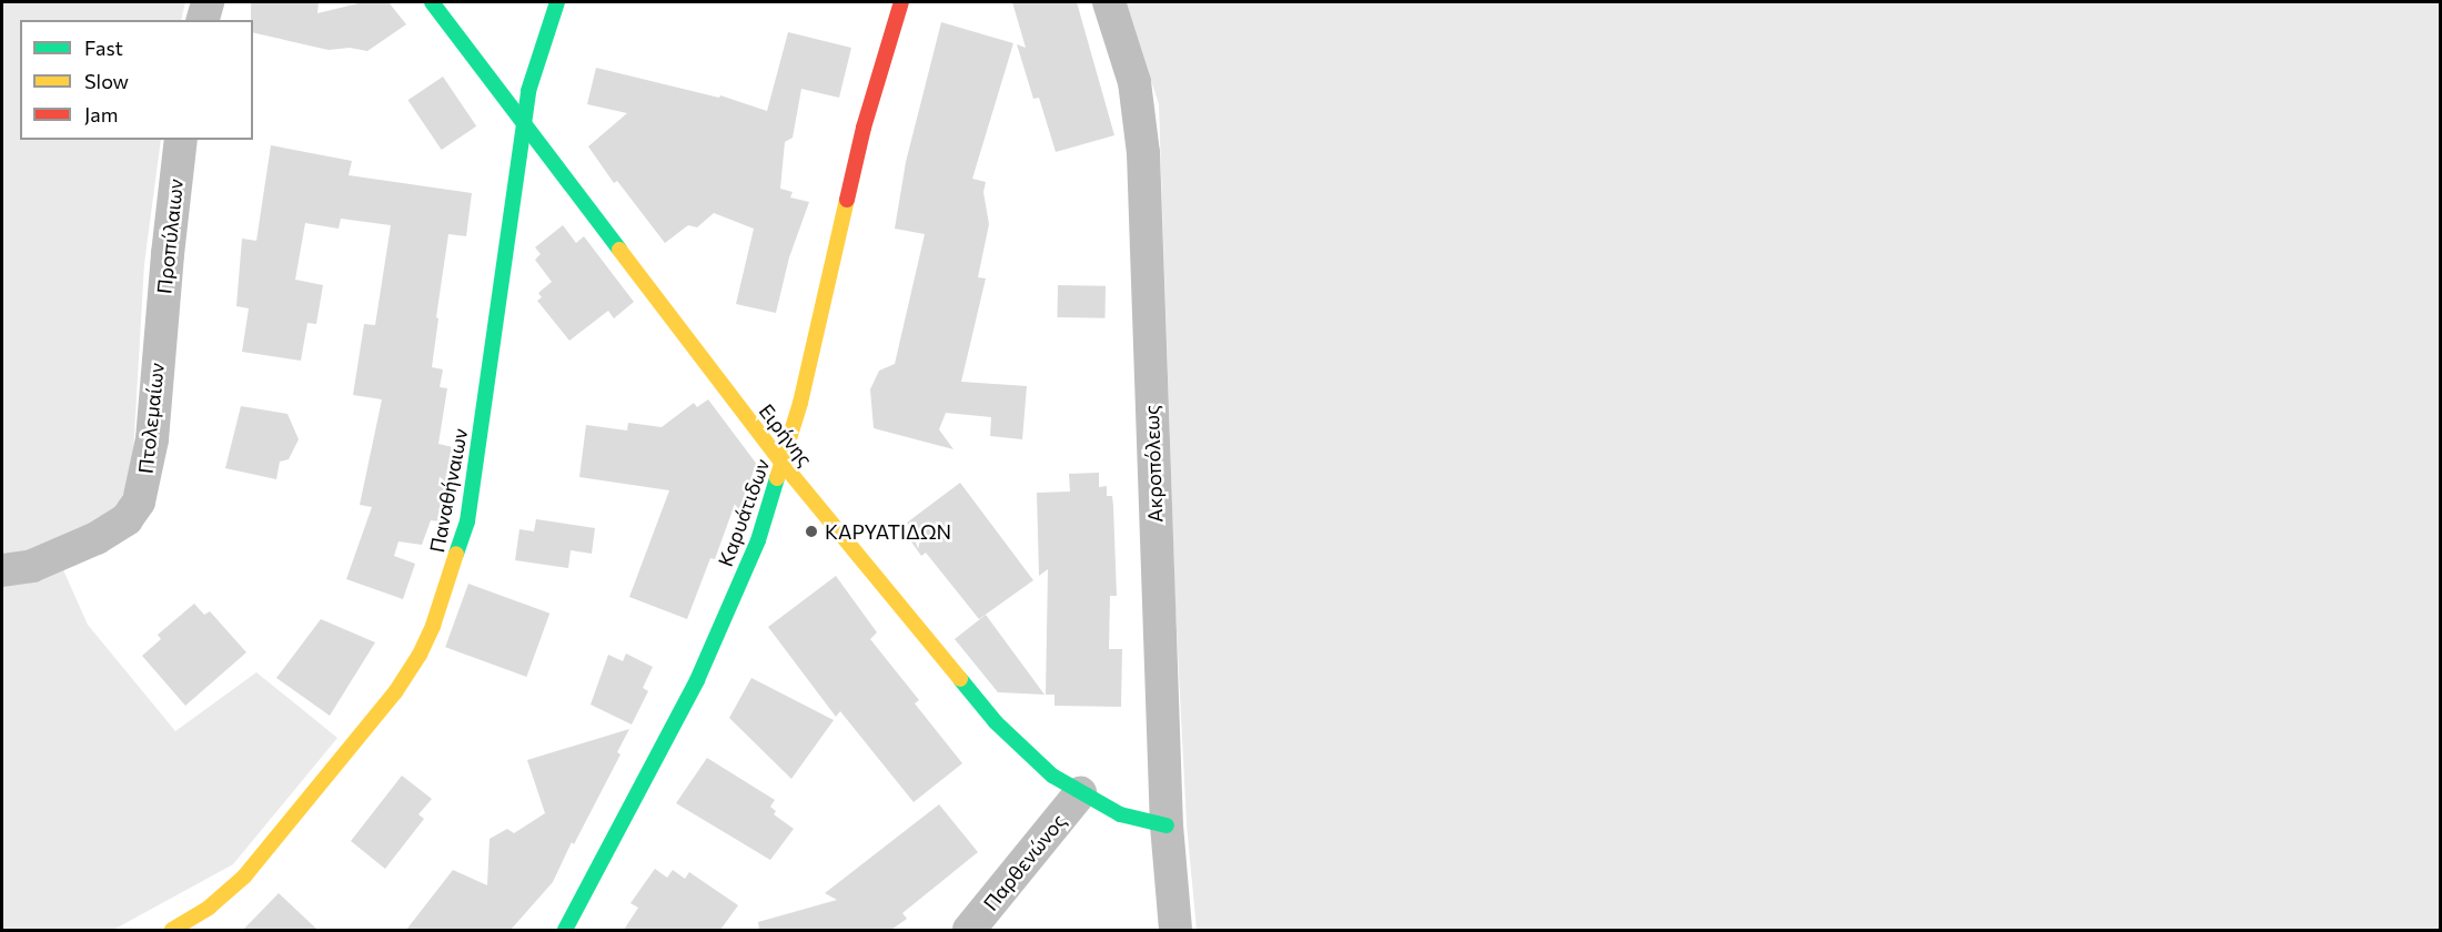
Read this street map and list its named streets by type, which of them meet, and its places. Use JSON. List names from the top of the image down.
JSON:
{
  "streets": {
    "street": [
      "Προπύλαιων",
      "Πτολεμαίων",
      "Ειρήνης",
      "Ακροπόλεως",
      "Παναθήναιων",
      "Καρυάτιδων",
      "Παρθενώνος"
    ]
  },
  "crossings": [
    ["Προπύλαιων", "Πτολεμαίων"],
    ["Ειρήνης", "Ακροπόλεως"],
    ["Ειρήνης", "Παναθήναιων"],
    ["Ειρήνης", "Καρυάτιδων"],
    ["Ειρήνης", "Παρθενώνος"]
  ],
  "places": ["ΚΑΡΥΑΤΙΔΩΝ"],
  "legend": ["Fast", "Slow", "Jam"]
}
